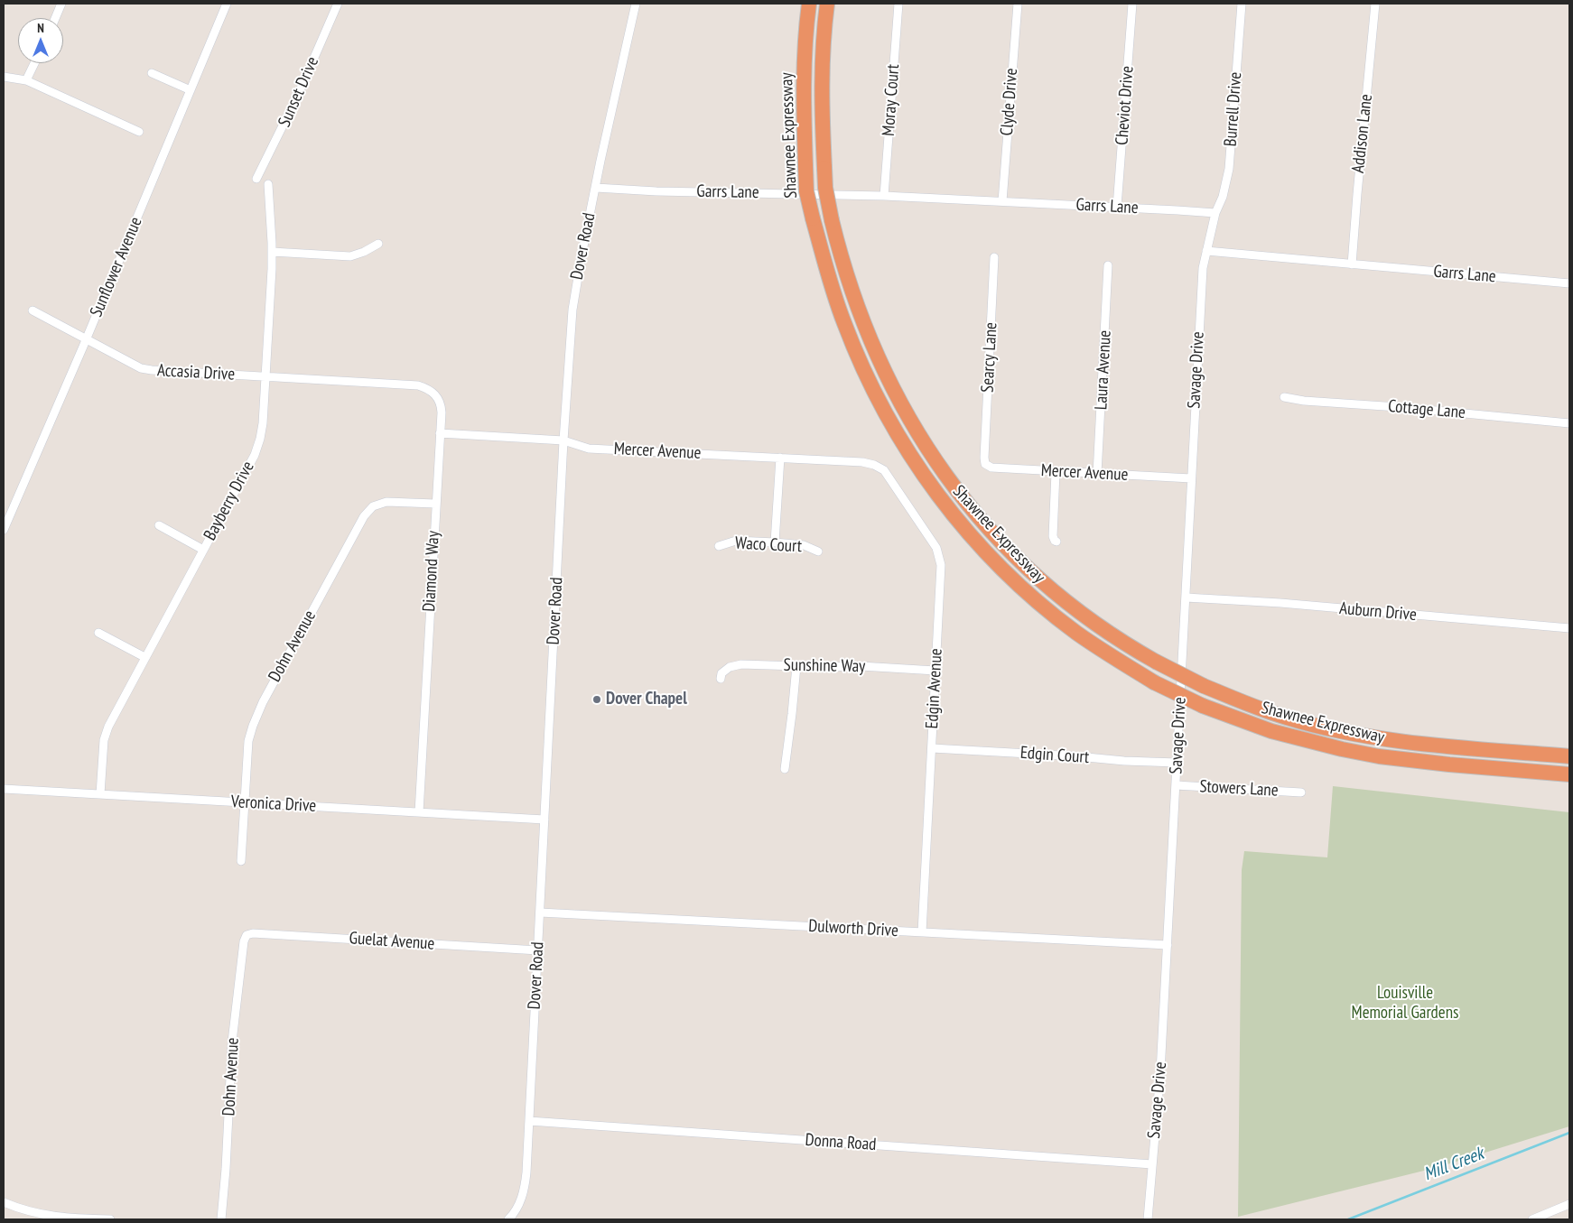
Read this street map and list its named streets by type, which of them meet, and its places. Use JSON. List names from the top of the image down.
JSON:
{
  "streets": {
    "highway": ["Shawnee Expressway"],
    "street": [
      "Sunset Drive",
      "Moray Court",
      "Clyde Drive",
      "Cheviot Drive",
      "Burrell Drive",
      "Addison Lane",
      "Garrs Lane",
      "Dover Road",
      "Sunflower Avenue",
      "Searcy Lane",
      "Laura Avenue",
      "Savage Drive",
      "Accasia Drive",
      "Cottage Lane",
      "Mercer Avenue",
      "Bayberry Drive",
      "Waco Court",
      "Diamond Way",
      "Auburn Drive",
      "Dohn Avenue",
      "Sunshine Way",
      "Edgin Avenue",
      "Edgin Court",
      "Stowers Lane",
      "Veronica Drive",
      "Dulworth Drive",
      "Guelat Avenue",
      "Donna Road"
    ]
  },
  "crossings": [
    ["Moray Court", "Garrs Lane"],
    ["Clyde Drive", "Garrs Lane"],
    ["Cheviot Drive", "Garrs Lane"],
    ["Burrell Drive", "Garrs Lane"],
    ["Addison Lane", "Garrs Lane"],
    ["Garrs Lane", "Dover Road"],
    ["Garrs Lane", "Savage Drive"],
    ["Dover Road", "Mercer Avenue"],
    ["Dover Road", "Veronica Drive"],
    ["Dover Road", "Dulworth Drive"],
    ["Dover Road", "Guelat Avenue"],
    ["Dover Road", "Donna Road"],
    ["Sunflower Avenue", "Accasia Drive"],
    ["Searcy Lane", "Mercer Avenue"],
    ["Laura Avenue", "Mercer Avenue"],
    ["Savage Drive", "Mercer Avenue"],
    ["Savage Drive", "Auburn Drive"],
    ["Savage Drive", "Edgin Court"],
    ["Savage Drive", "Stowers Lane"],
    ["Savage Drive", "Dulworth Drive"],
    ["Savage Drive", "Donna Road"],
    ["Accasia Drive", "Bayberry Drive"],
    ["Accasia Drive", "Diamond Way"],
    ["Mercer Avenue", "Diamond Way"],
    ["Mercer Avenue", "Edgin Avenue"],
    ["Bayberry Drive", "Veronica Drive"],
    ["Diamond Way", "Dohn Avenue"],
    ["Diamond Way", "Veronica Drive"],
    ["Dohn Avenue", "Veronica Drive"],
    ["Dohn Avenue", "Guelat Avenue"],
    ["Sunshine Way", "Edgin Avenue"],
    ["Edgin Avenue", "Edgin Court"],
    ["Edgin Avenue", "Dulworth Drive"]
  ],
  "water": ["Mill Creek"],
  "parks": ["Louisville Memorial Gardens"],
  "places": ["Dover Chapel"],
  "north": "top"
}
